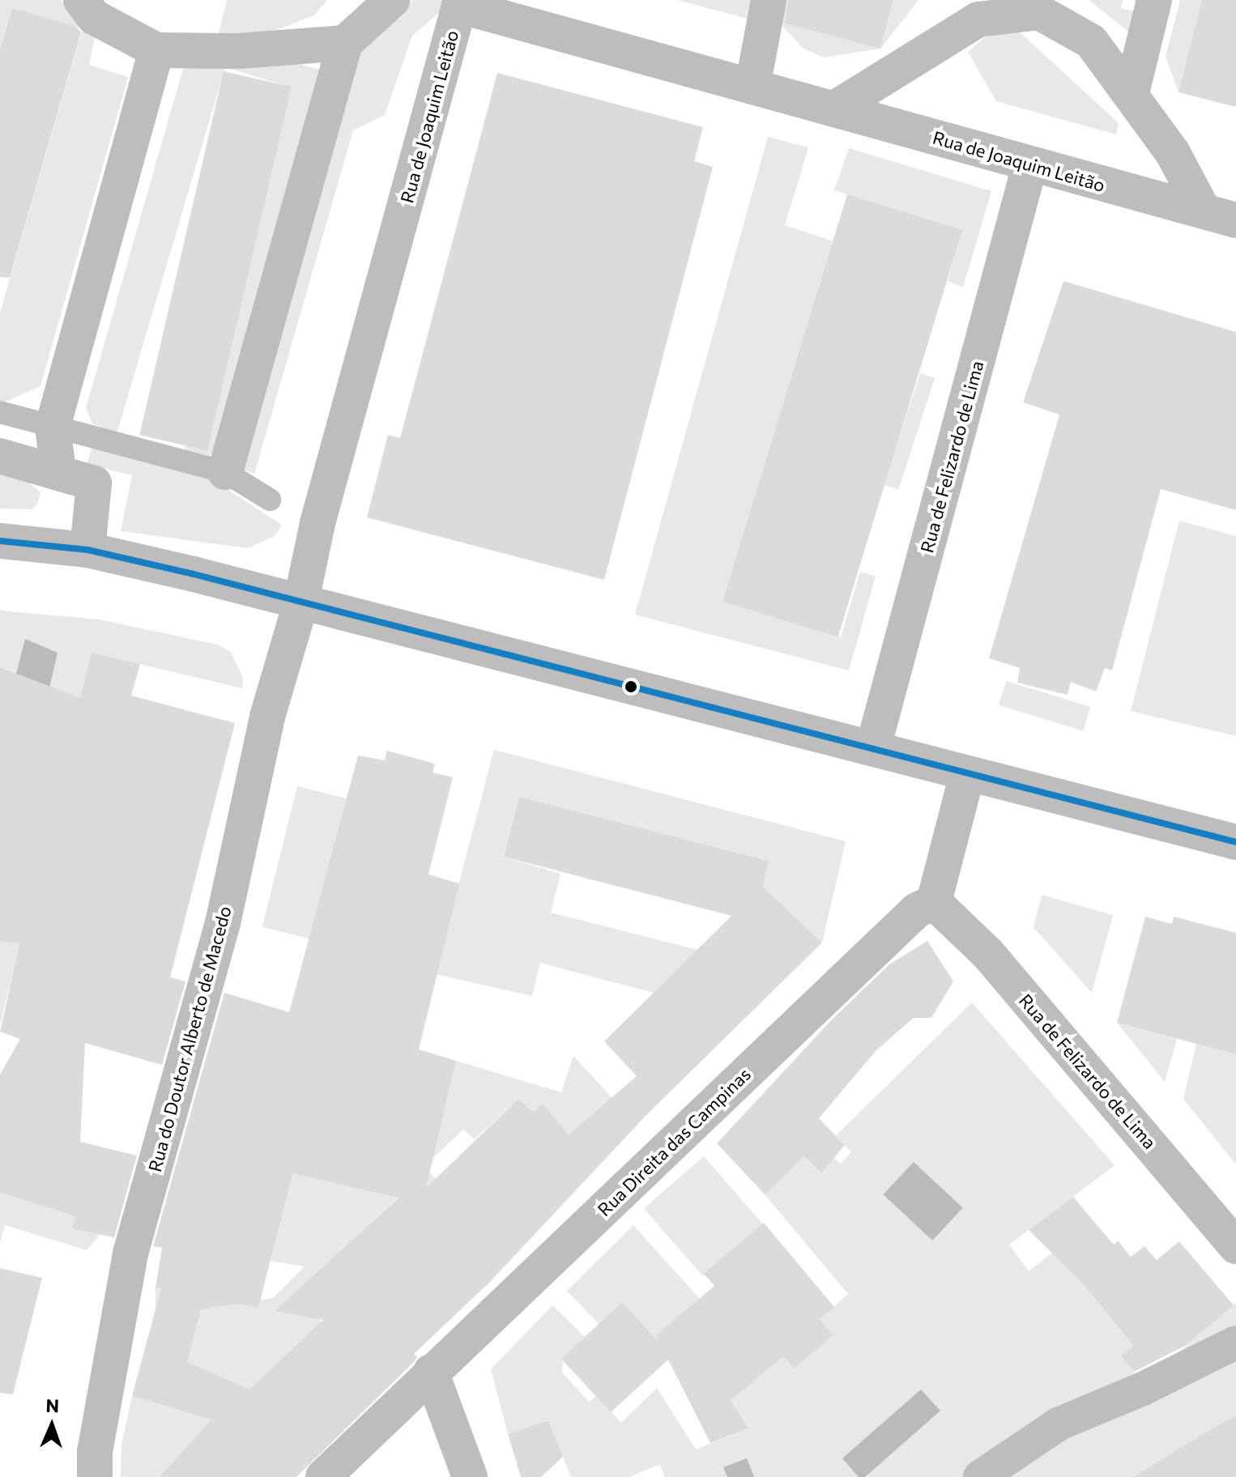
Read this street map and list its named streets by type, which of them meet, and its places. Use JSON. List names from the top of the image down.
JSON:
{
  "streets": {
    "street": [
      "Rua de Joaquim Leitão",
      "Rua de Felizardo de Lima",
      "Rua do Doutor Alberto de Macedo",
      "Rua Direita das Campinas"
    ]
  },
  "crossings": [
    ["Rua de Joaquim Leitão", "Rua de Felizardo de Lima"],
    ["Rua de Joaquim Leitão", "Rua do Doutor Alberto de Macedo"],
    ["Rua de Felizardo de Lima", "Rua Direita das Campinas"]
  ],
  "north": "top"
}
